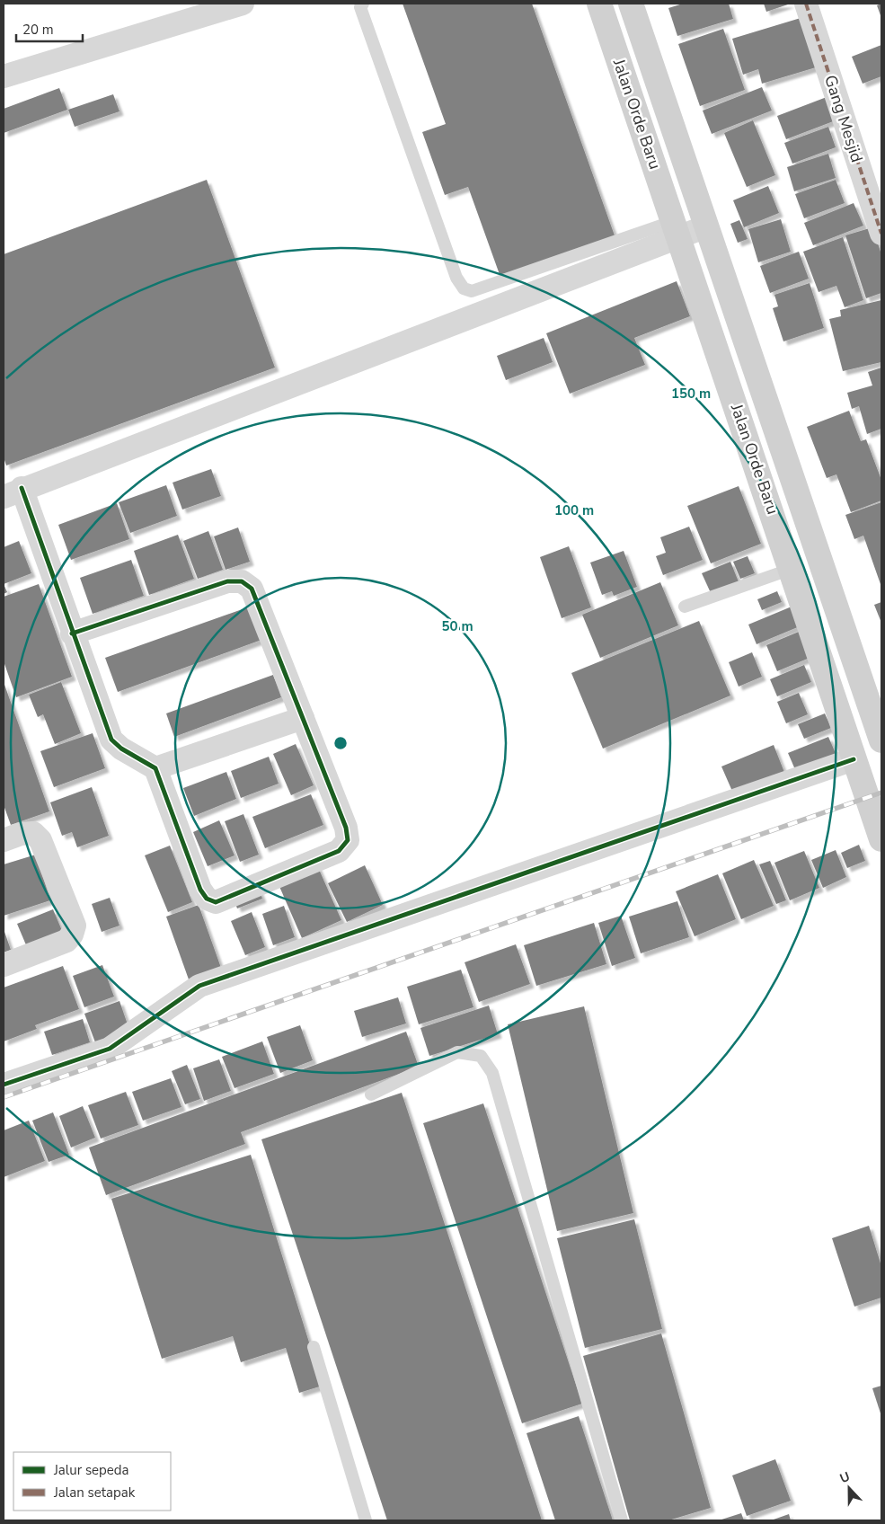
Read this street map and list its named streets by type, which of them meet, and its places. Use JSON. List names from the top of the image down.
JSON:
{
  "streets": {
    "main road": ["Jalan Orde Baru"],
    "street": ["Gang Mesjid"]
  },
  "legend": ["Jalur sepeda", "Jalan setapak"],
  "scale_bar": "20 m",
  "north": "top",
  "rings": ["150 m", "100 m", "50 m"]
}
